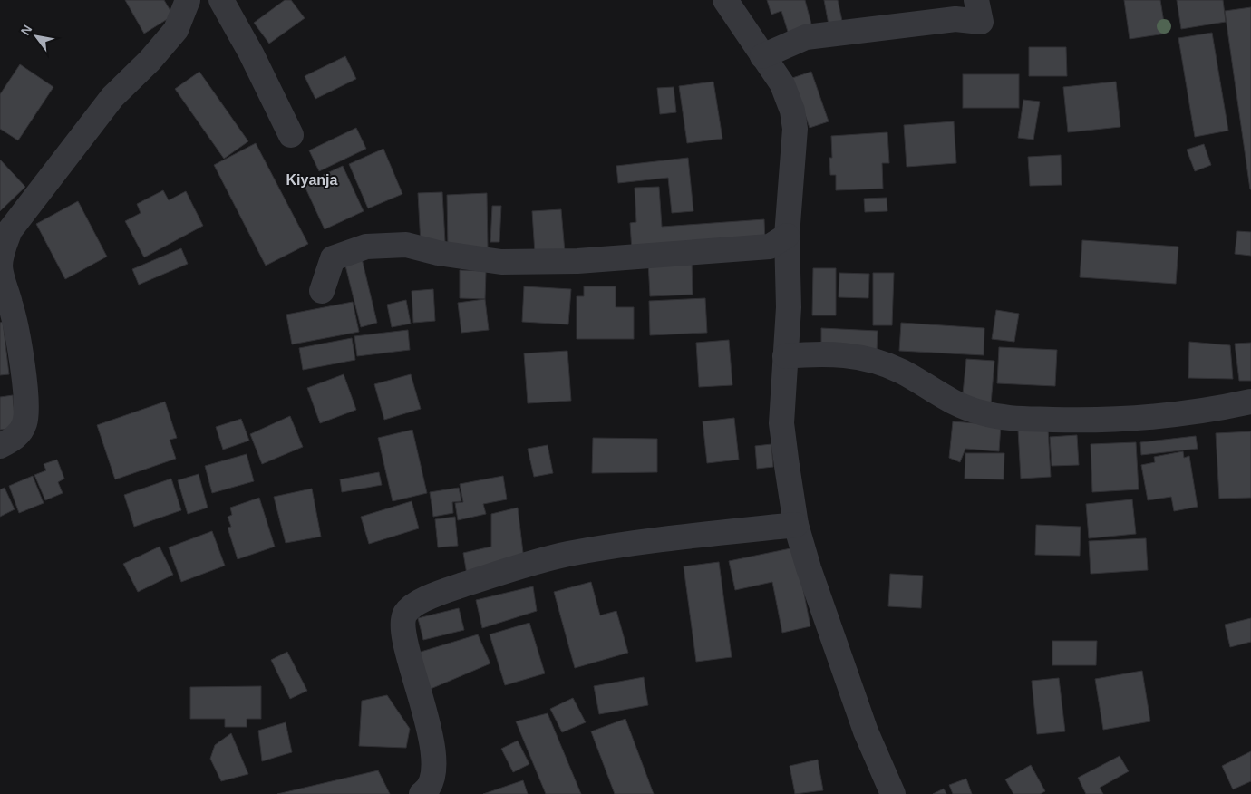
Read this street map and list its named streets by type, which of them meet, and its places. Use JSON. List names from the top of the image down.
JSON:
{
  "districts": ["Kiyanja"],
  "north": "top left"
}
